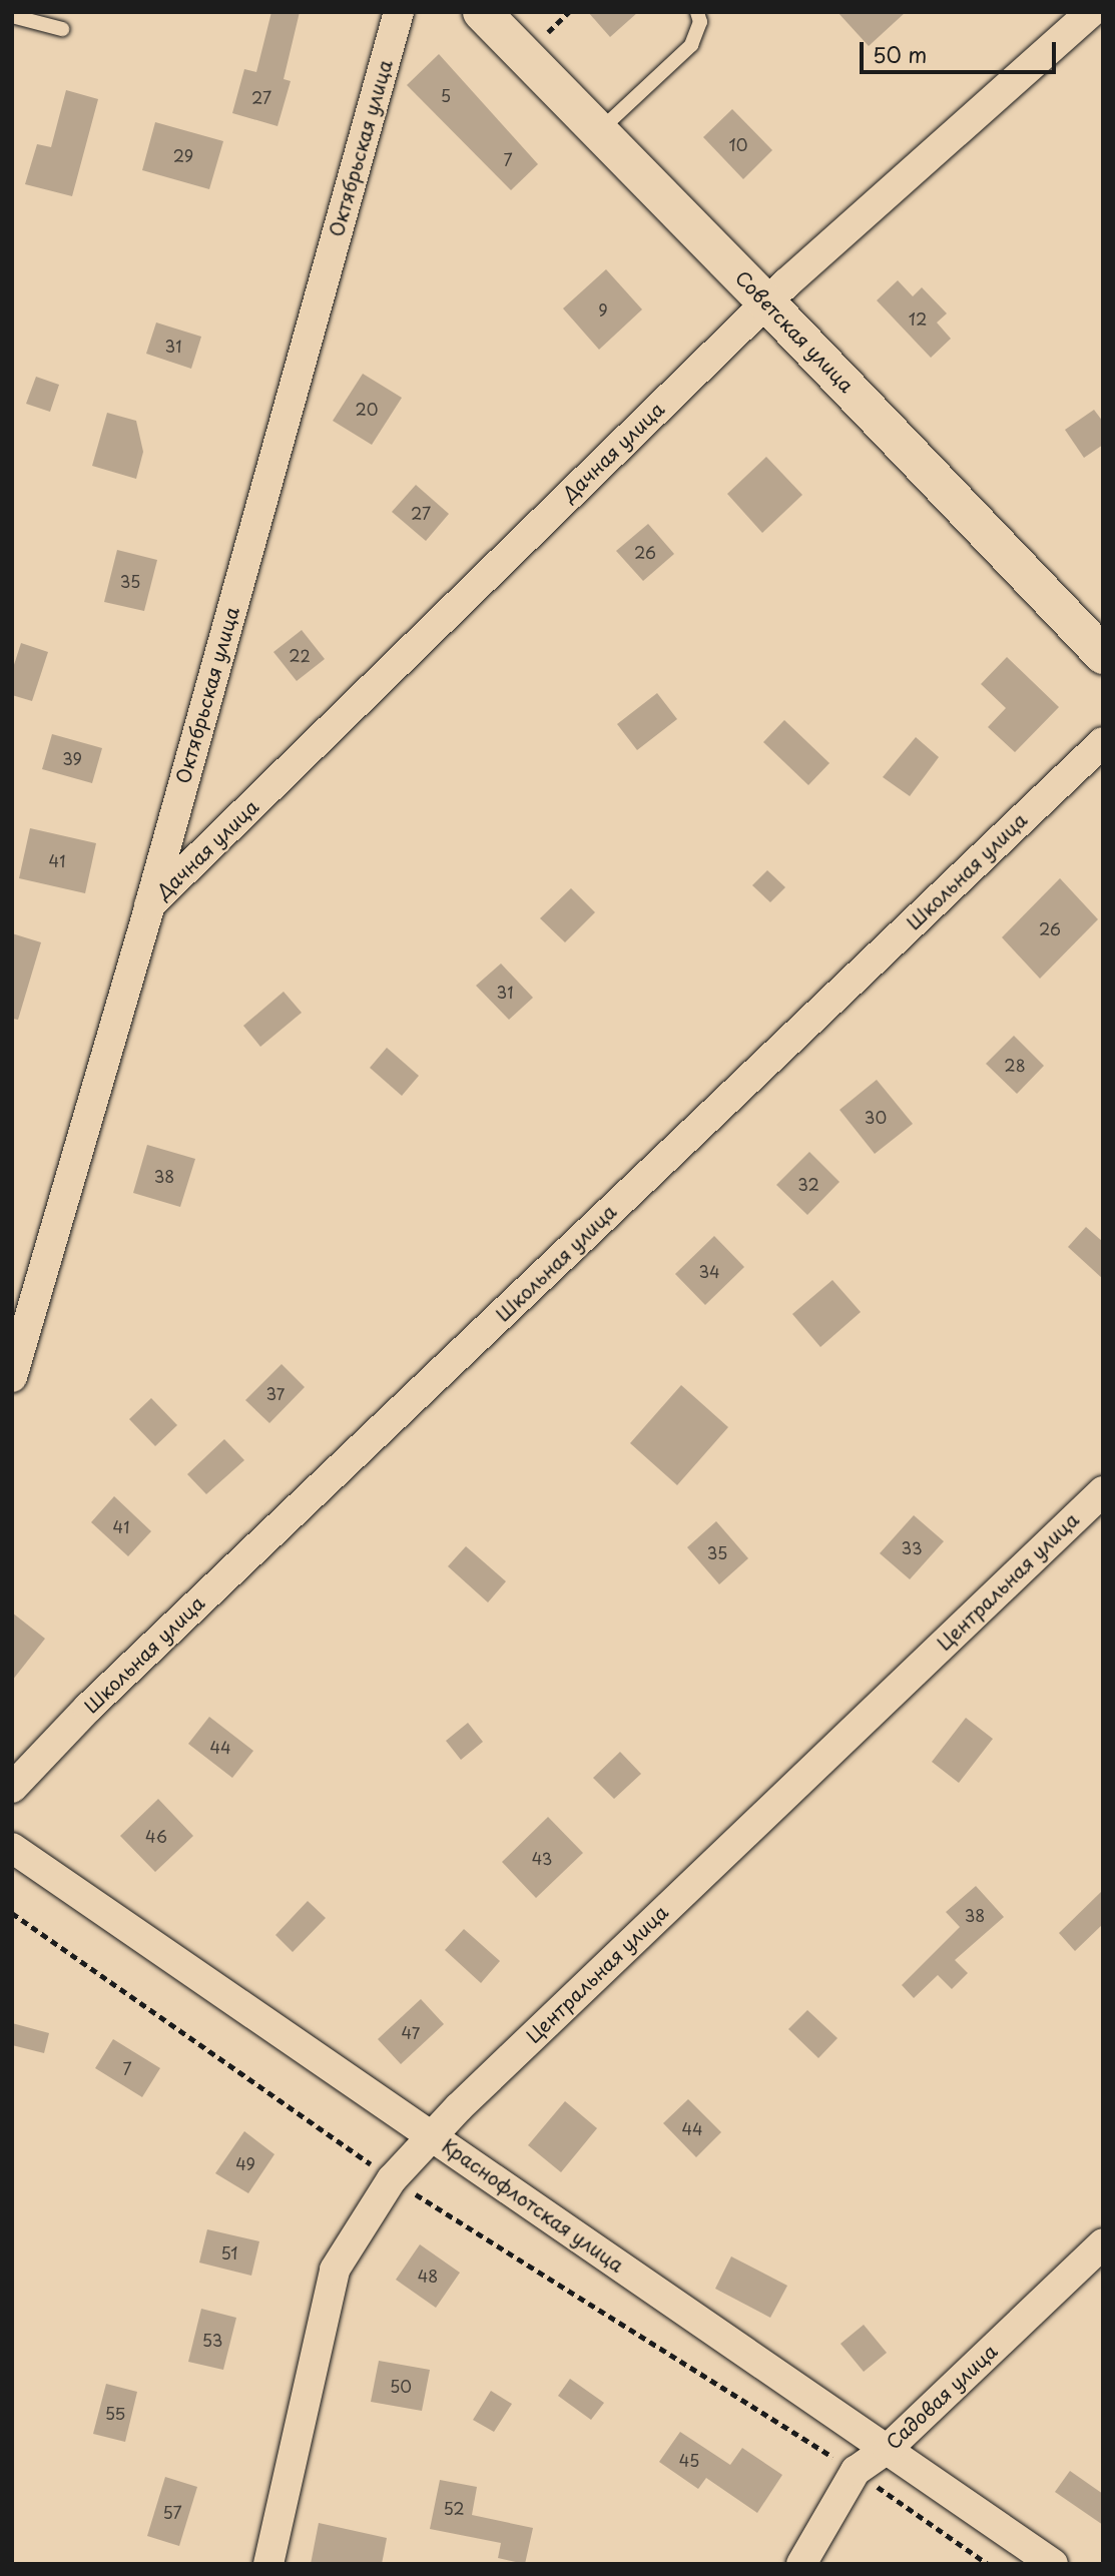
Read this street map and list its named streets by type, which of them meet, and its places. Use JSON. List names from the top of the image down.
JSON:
{
  "streets": {
    "main road": ["Советская улица"],
    "street": [
      "Октябрьская улица",
      "Дачная улица",
      "Школьная улица",
      "Центральная улица",
      "Краснофлотская улица",
      "Садовая улица"
    ]
  },
  "crossings": [
    ["Октябрьская улица", "Дачная улица"],
    ["Советская улица", "Дачная улица"],
    ["Центральная улица", "Краснофлотская улица"],
    ["Краснофлотская улица", "Садовая улица"]
  ],
  "house_numbers": [
    "5",
    "27",
    "10",
    "29",
    "7",
    "9",
    "12",
    "31",
    "20",
    "27",
    "26",
    "35",
    "22",
    "39",
    "41",
    "26",
    "31",
    "28",
    "30",
    "38",
    "32",
    "34",
    "37",
    "41",
    "33",
    "35",
    "44",
    "46",
    "43",
    "38",
    "47",
    "7",
    "44",
    "49",
    "51",
    "48",
    "53",
    "50",
    "55",
    "45",
    "52",
    "57"
  ],
  "scale_bar": "50 m"
}
